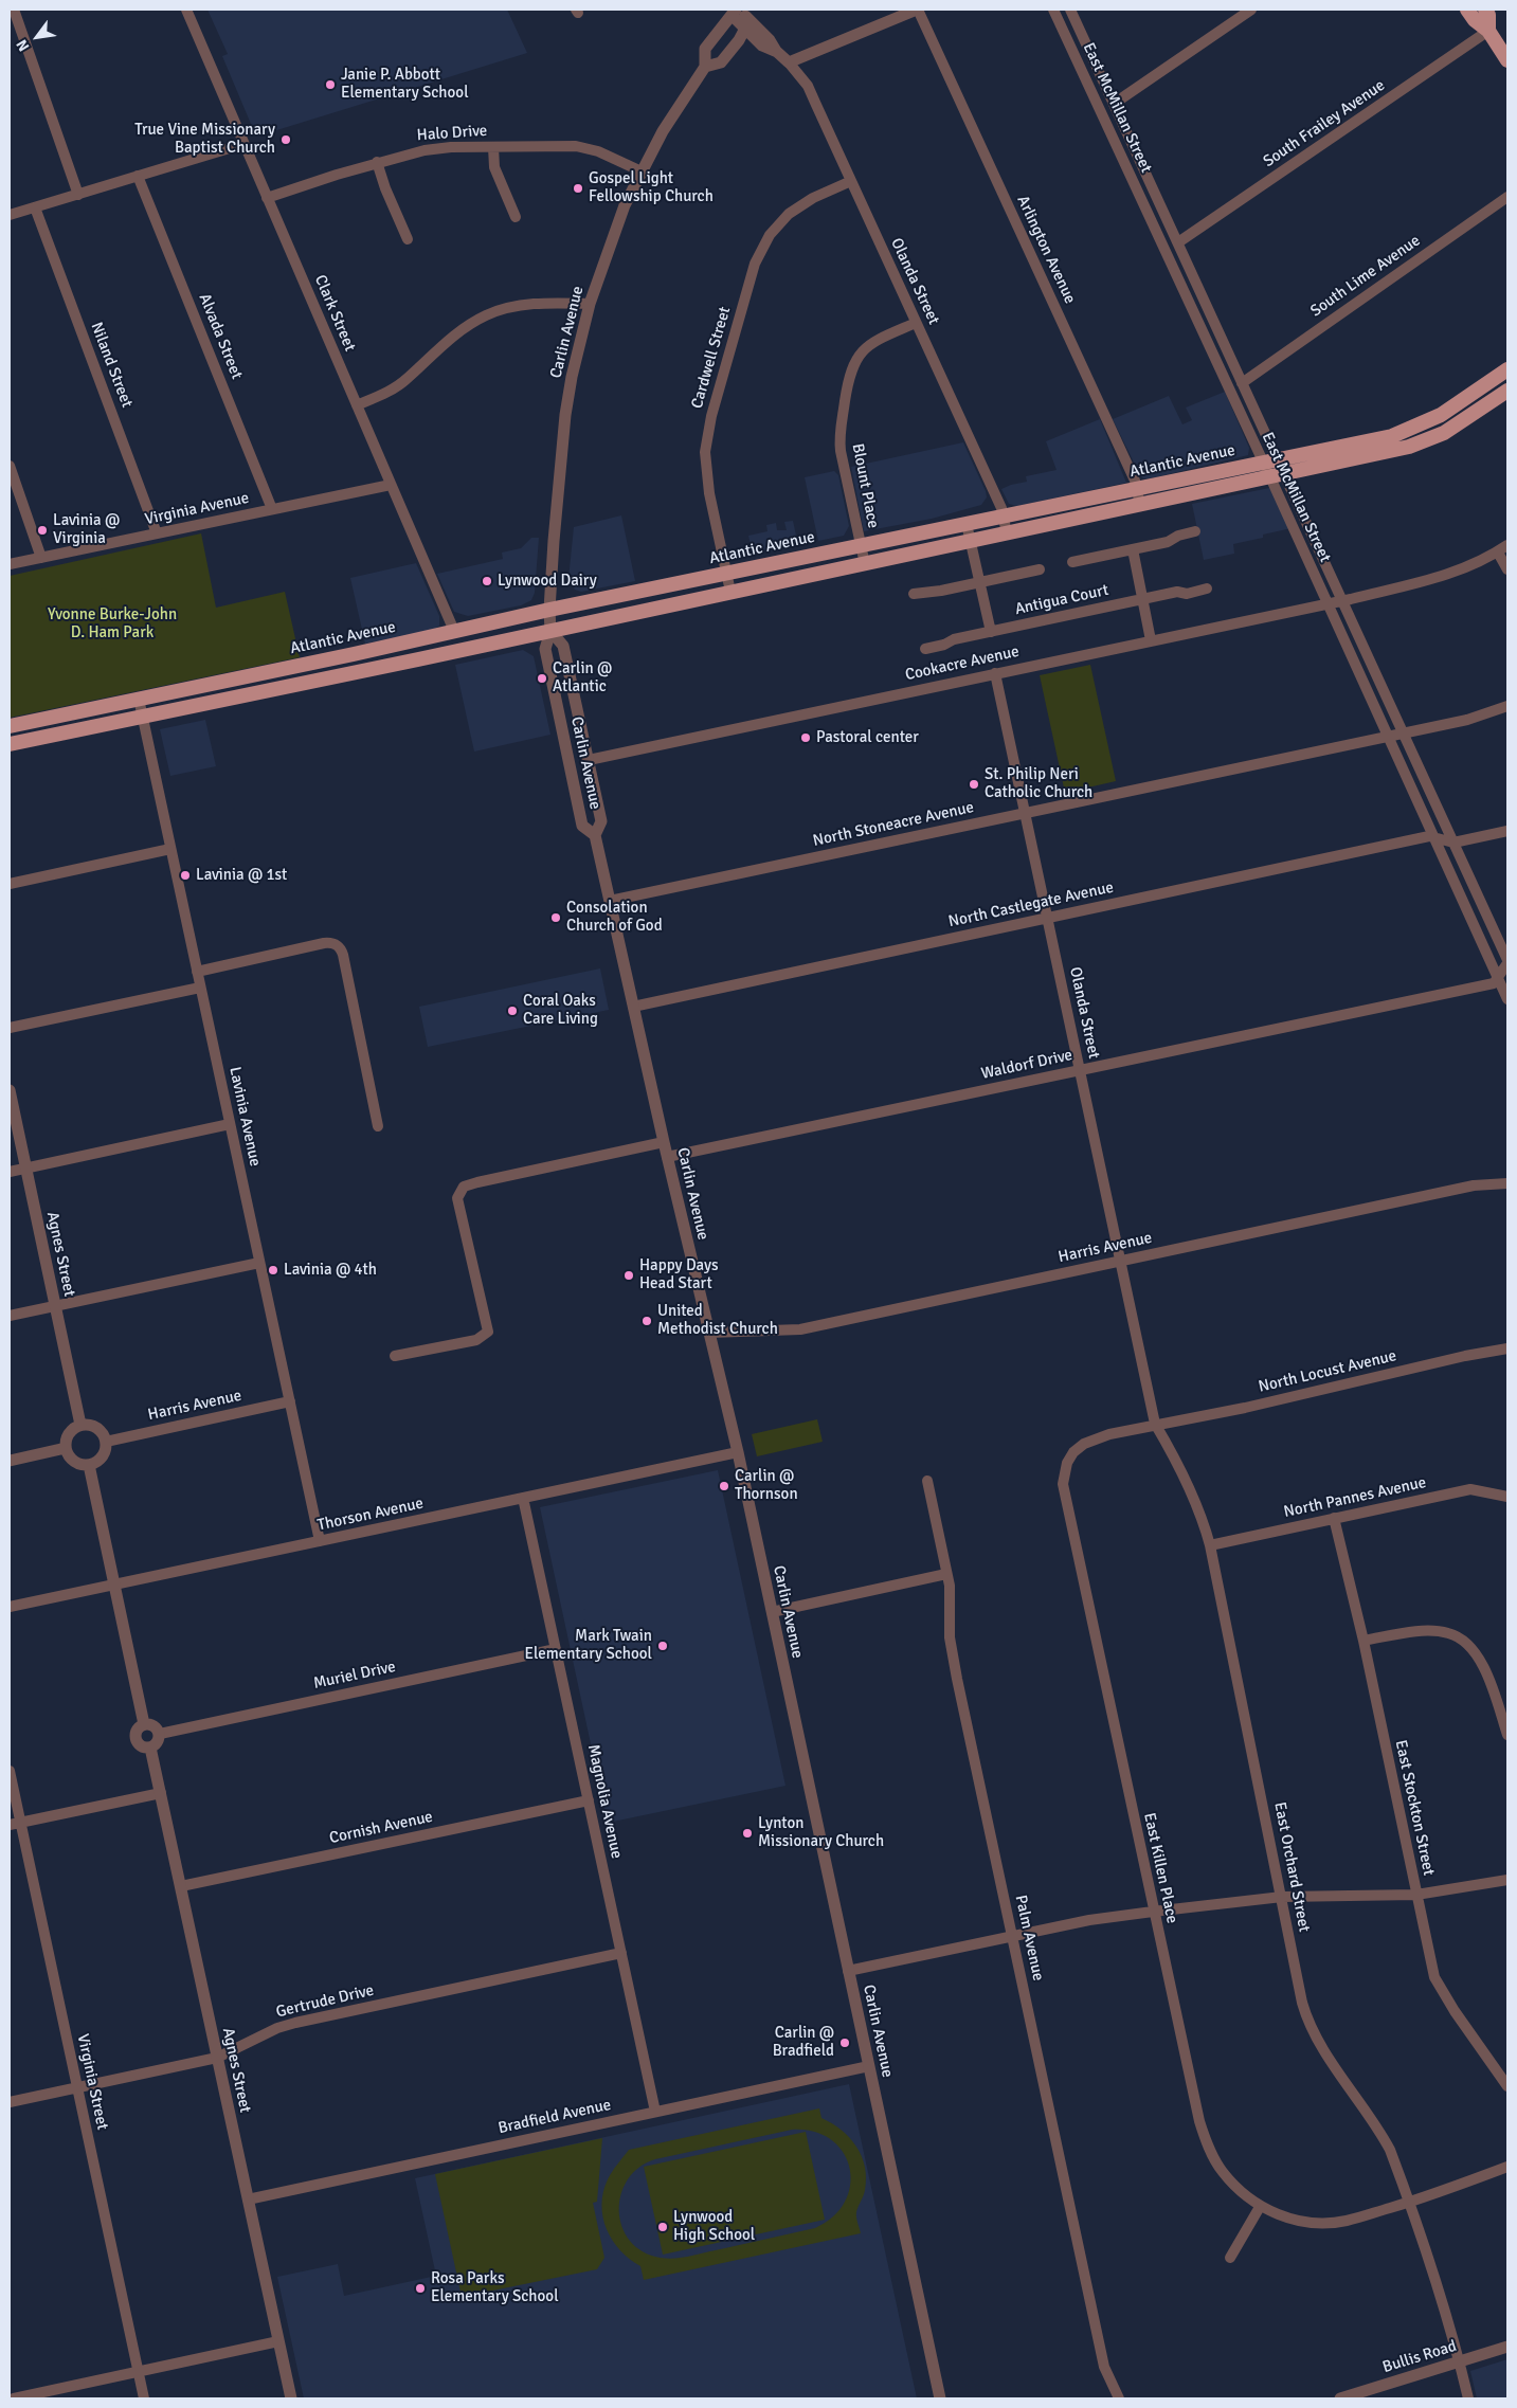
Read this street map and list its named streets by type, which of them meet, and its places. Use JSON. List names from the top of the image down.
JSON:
{
  "streets": {
    "main road": ["Atlantic Avenue"],
    "street": [
      "East McMillan Street",
      "South Frailey Avenue",
      "Halo Drive",
      "Arlington Avenue",
      "South Lime Avenue",
      "Olanda Street",
      "Clark Street",
      "Carlin Avenue",
      "Alvada Street",
      "Cardwell Street",
      "Niland Street",
      "Blount Place",
      "Virginia Avenue",
      "Antigua Court",
      "Cookacre Avenue",
      "North Stoneacre Avenue",
      "North Castlegate Avenue",
      "Waldorf Drive",
      "Lavinia Avenue",
      "Harris Avenue",
      "Agnes Street",
      "North Locust Avenue",
      "North Pannes Avenue",
      "Thorson Avenue",
      "Muriel Drive",
      "Magnolia Avenue",
      "East Stockton Street",
      "Cornish Avenue",
      "East Orchard Street",
      "East Killen Place",
      "Palm Avenue",
      "Gertrude Drive",
      "Virginia Street",
      "Bradfield Avenue",
      "Bullis Road"
    ]
  },
  "crossings": [
    ["East McMillan Street", "South Frailey Avenue"],
    ["East McMillan Street", "South Lime Avenue"],
    ["East McMillan Street", "Atlantic Avenue"],
    ["East McMillan Street", "Cookacre Avenue"],
    ["East McMillan Street", "North Stoneacre Avenue"],
    ["East McMillan Street", "North Castlegate Avenue"],
    ["East McMillan Street", "Waldorf Drive"],
    ["Halo Drive", "Clark Street"],
    ["Halo Drive", "Carlin Avenue"],
    ["Arlington Avenue", "Atlantic Avenue"],
    ["Olanda Street", "Carlin Avenue"],
    ["Olanda Street", "Cardwell Street"],
    ["Olanda Street", "Atlantic Avenue"],
    ["Olanda Street", "Blount Place"],
    ["Olanda Street", "Cookacre Avenue"],
    ["Olanda Street", "North Stoneacre Avenue"],
    ["Olanda Street", "North Castlegate Avenue"],
    ["Olanda Street", "Waldorf Drive"],
    ["Olanda Street", "Harris Avenue"],
    ["Olanda Street", "East Orchard Street"],
    ["Clark Street", "Atlantic Avenue"],
    ["Clark Street", "Virginia Avenue"],
    ["Carlin Avenue", "Atlantic Avenue"],
    ["Carlin Avenue", "Cookacre Avenue"],
    ["Carlin Avenue", "North Stoneacre Avenue"],
    ["Carlin Avenue", "North Castlegate Avenue"],
    ["Carlin Avenue", "Waldorf Drive"],
    ["Carlin Avenue", "Harris Avenue"],
    ["Carlin Avenue", "Thorson Avenue"],
    ["Carlin Avenue", "Bradfield Avenue"],
    ["Alvada Street", "Virginia Avenue"],
    ["Cardwell Street", "Atlantic Avenue"],
    ["Niland Street", "Virginia Avenue"],
    ["Atlantic Avenue", "Blount Place"],
    ["Atlantic Avenue", "Lavinia Avenue"],
    ["Lavinia Avenue", "Harris Avenue"],
    ["Lavinia Avenue", "Thorson Avenue"],
    ["Harris Avenue", "Agnes Street"],
    ["Agnes Street", "Muriel Drive"],
    ["Agnes Street", "Cornish Avenue"],
    ["Agnes Street", "Gertrude Drive"],
    ["Agnes Street", "Bradfield Avenue"],
    ["North Locust Avenue", "East Orchard Street"],
    ["North Locust Avenue", "East Killen Place"],
    ["North Pannes Avenue", "East Stockton Street"],
    ["North Pannes Avenue", "East Orchard Street"],
    ["Thorson Avenue", "Magnolia Avenue"],
    ["Muriel Drive", "Magnolia Avenue"],
    ["Magnolia Avenue", "Cornish Avenue"],
    ["Magnolia Avenue", "Gertrude Drive"],
    ["Magnolia Avenue", "Bradfield Avenue"],
    ["East Orchard Street", "East Killen Place"],
    ["East Orchard Street", "Bullis Road"],
    ["Gertrude Drive", "Virginia Street"]
  ],
  "parks": ["Yvonne Burke-John D. Ham Park"],
  "places": [
    "Janie P. Abbott Elementary School",
    "True Vine Missionary Baptist Church",
    "Gospel Light Fellowship Church",
    "Lavinia @ Virginia",
    "Lynwood Dairy",
    "Carlin @ Atlantic",
    "Pastoral center",
    "St. Philip Neri Catholic Church",
    "Lavinia @ 1st",
    "Consolation Church of God",
    "Coral Oaks Care Living",
    "Lavinia @ 4th",
    "Happy Days Head Start",
    "United Methodist Church",
    "Carlin @ Thornson",
    "Mark Twain Elementary School",
    "Lynton Missionary Church",
    "Carlin @ Bradfield",
    "Lynwood High School",
    "Rosa Parks Elementary School"
  ],
  "north": "bottom left"
}
